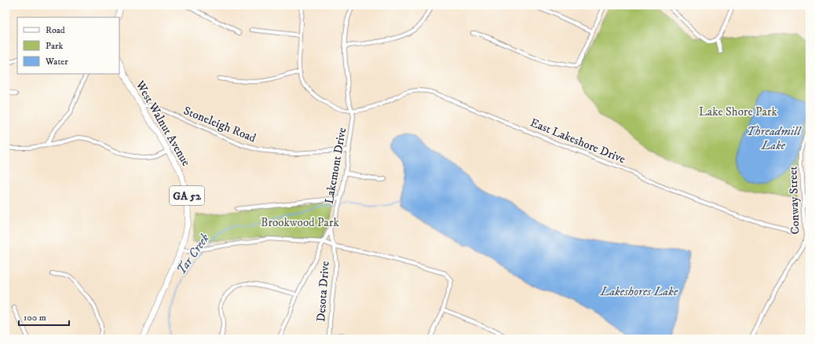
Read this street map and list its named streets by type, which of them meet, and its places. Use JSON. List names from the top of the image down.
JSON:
{
  "streets": {
    "main road": ["West Walnut Avenue", "GA 52"],
    "street": [
      "Stoneleigh Road",
      "East Lakeshore Drive",
      "Lakemont Drive",
      "Conway Street",
      "Desota Drive"
    ]
  },
  "crossings": [
    ["West Walnut Avenue", "Stoneleigh Road"],
    ["Stoneleigh Road", "Lakemont Drive"],
    ["East Lakeshore Drive", "Lakemont Drive"],
    ["Lakemont Drive", "Desota Drive"]
  ],
  "water": ["Threadmill Lake", "Tar Creek", "Lakeshores Lake"],
  "parks": ["Lake Shore Park", "Brookwood Park"],
  "legend": ["Road", "Park", "Water"],
  "scale_bar": "100 m"
}
